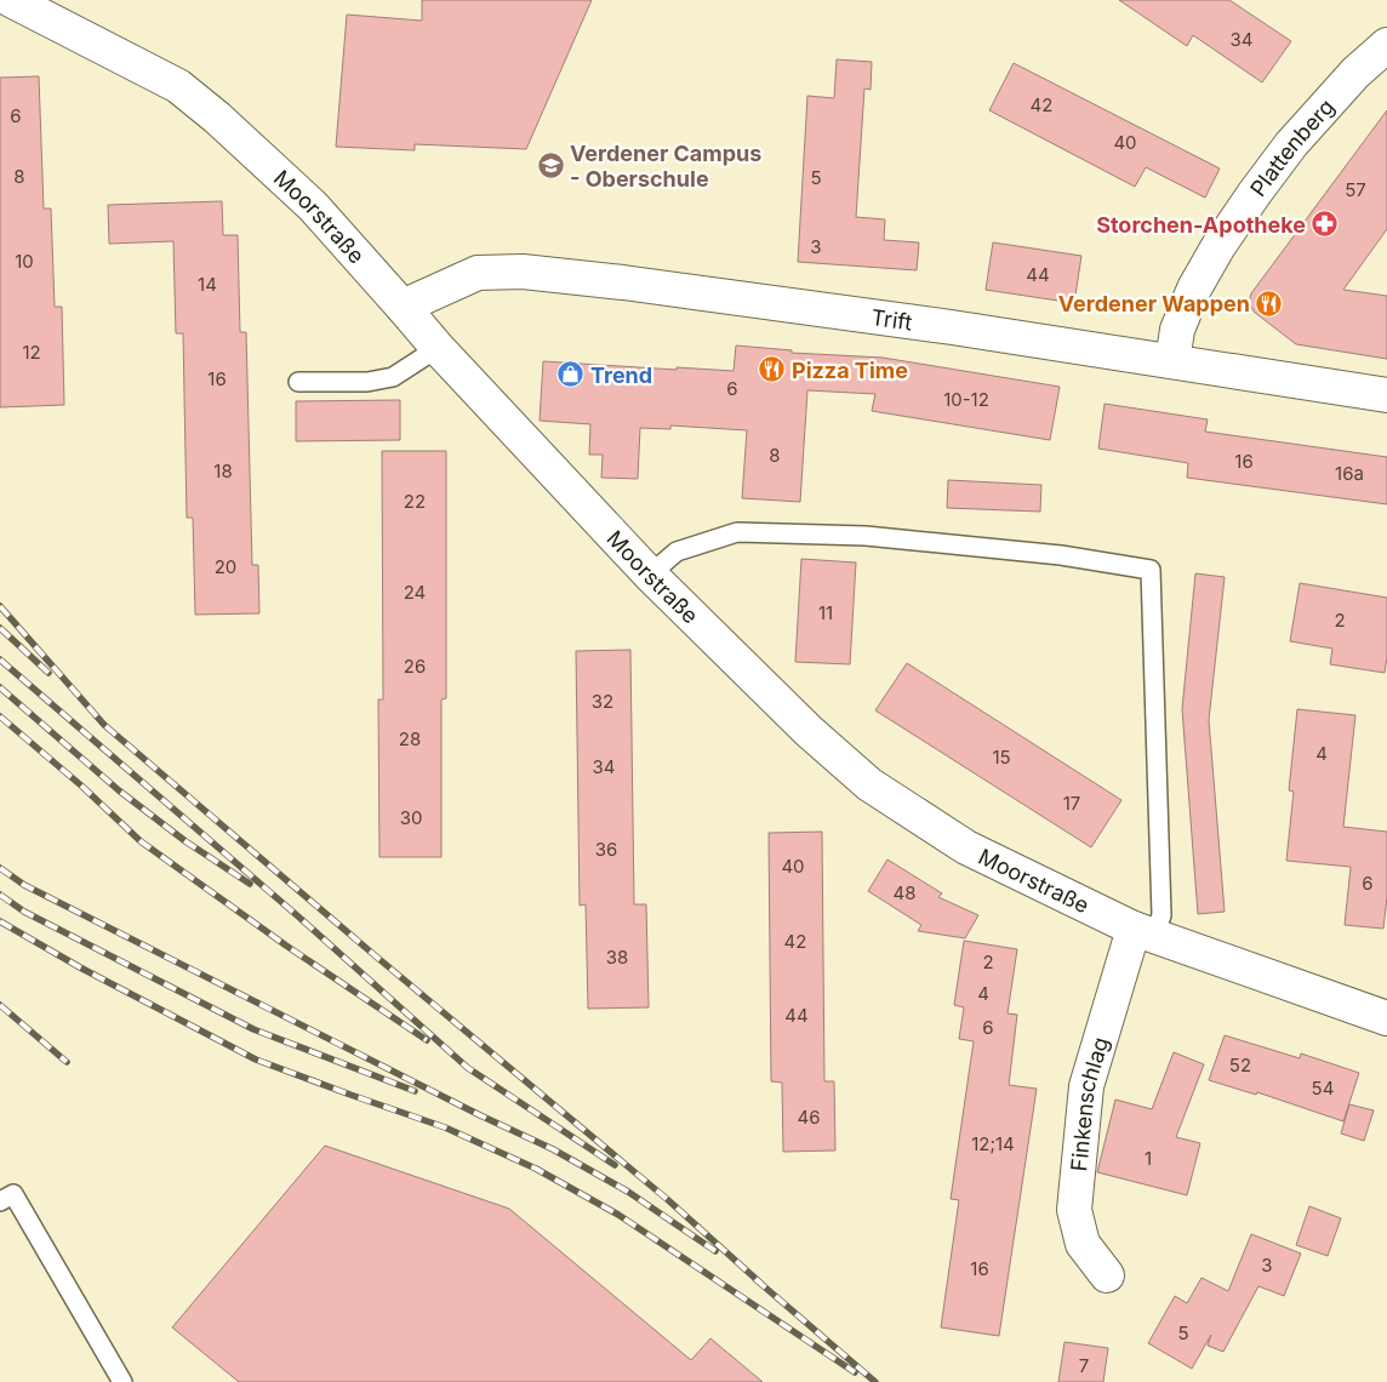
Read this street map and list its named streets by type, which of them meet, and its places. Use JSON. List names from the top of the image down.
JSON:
{
  "streets": {
    "street": [
      "Plattenberg",
      "Moorstraße",
      "Trift",
      "Finkenschlag"
    ]
  },
  "crossings": [
    ["Plattenberg", "Trift"],
    ["Moorstraße", "Trift"],
    ["Moorstraße", "Finkenschlag"]
  ],
  "places": {
    "school or university": ["Verdener Campus - Oberschule"],
    "pharmacy": ["Storchen-Apotheke"],
    "restaurant": ["Verdener Wappen", "Pizza Time"],
    "shop": ["Trend"]
  },
  "house_numbers": [
    "34",
    "42",
    "6",
    "40",
    "8",
    "5",
    "57",
    "3",
    "10",
    "44",
    "14",
    "12",
    "16",
    "6",
    "10-12",
    "8",
    "16",
    "18",
    "16a",
    "22",
    "20",
    "24",
    "11",
    "2",
    "26",
    "32",
    "28",
    "4",
    "15",
    "34",
    "17",
    "30",
    "36",
    "40",
    "6",
    "48",
    "42",
    "38",
    "2",
    "4",
    "44",
    "6",
    "52",
    "54",
    "46",
    "12;14",
    "1",
    "3",
    "16",
    "5",
    "7"
  ]
}
